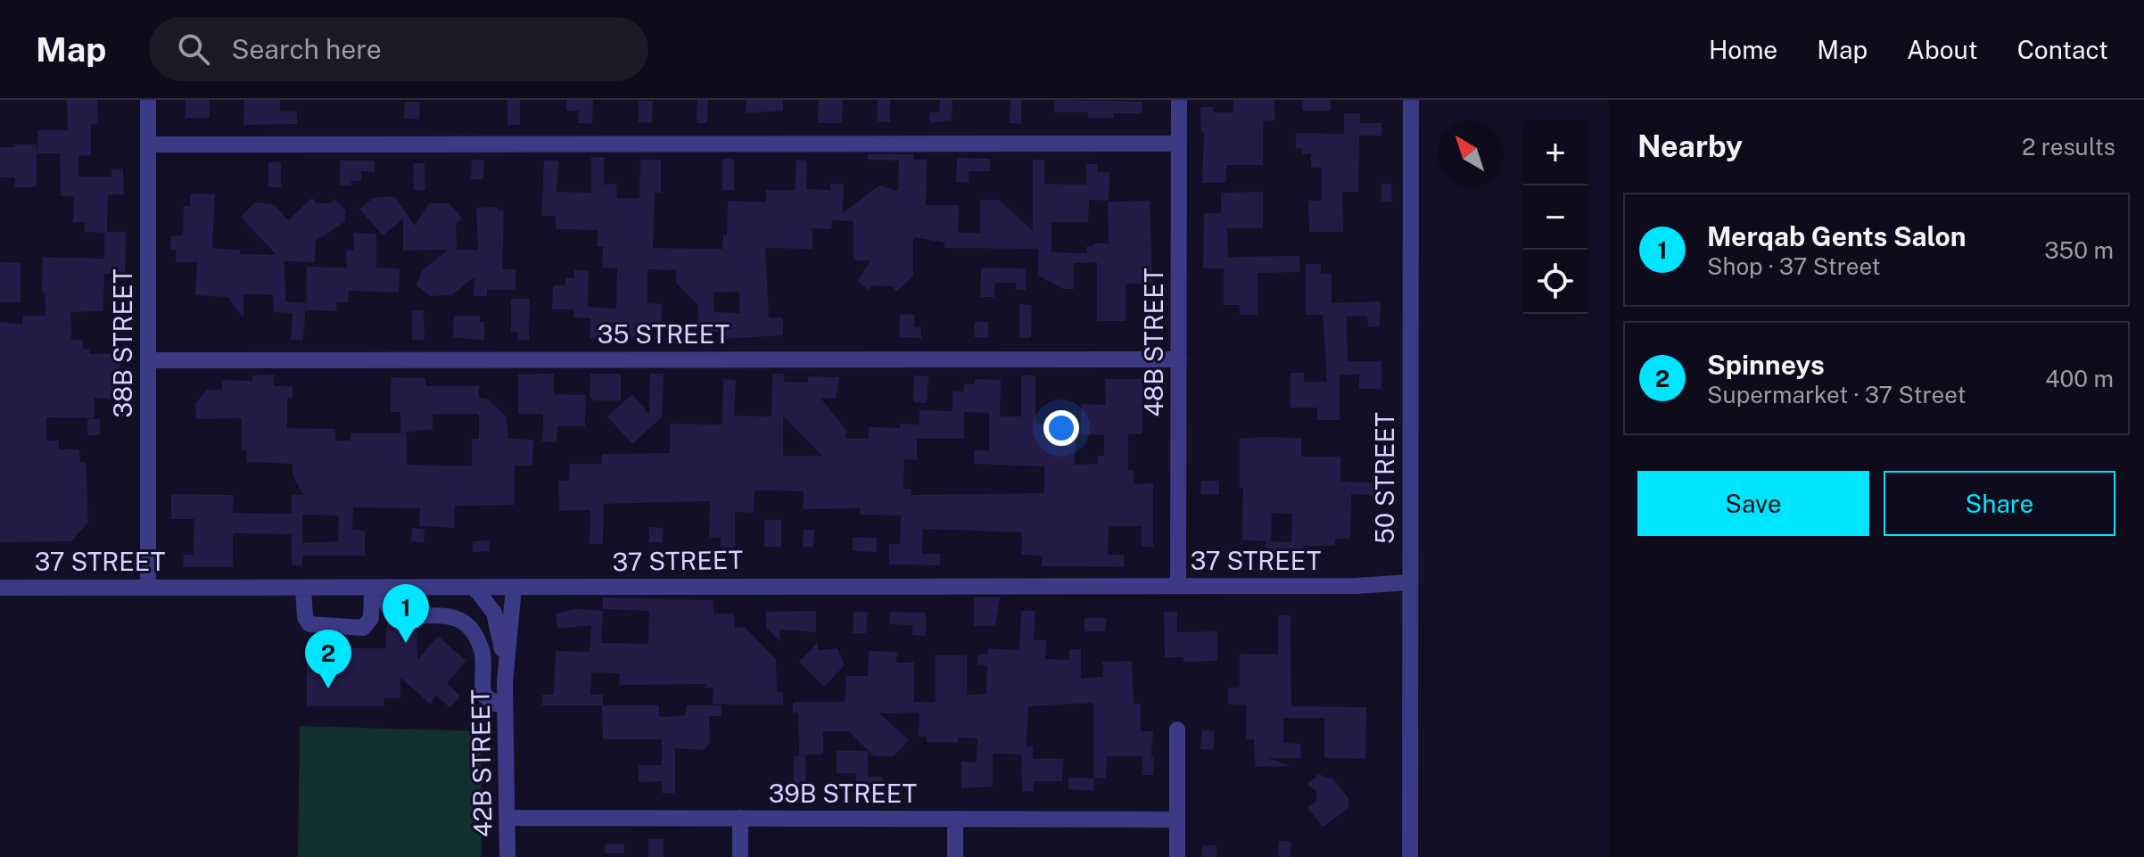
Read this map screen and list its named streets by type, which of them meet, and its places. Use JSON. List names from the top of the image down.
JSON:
{
  "streets": {
    "street": [
      "35 STREET",
      "48B STREET",
      "38B STREET",
      "50 STREET",
      "37 STREET",
      "42B STREET",
      "39B STREET"
    ]
  },
  "crossings": [
    ["35 STREET", "48B STREET"],
    ["35 STREET", "38B STREET"],
    ["48B STREET", "37 STREET"],
    ["38B STREET", "37 STREET"],
    ["50 STREET", "37 STREET"],
    ["37 STREET", "42B STREET"],
    ["42B STREET", "39B STREET"]
  ],
  "north": "top left",
  "page": {
    "header": "Map",
    "search": "Search here",
    "nav": [
      "Home",
      "Map",
      "About",
      "Contact"
    ],
    "heading": ["Nearby", "2 results"],
    "map_buttons": ["+", "−"],
    "list": [
      {
        "mark": "1",
        "name": "Merqab Gents Salon",
        "note": "Shop · 37 Street",
        "value": "350 m"
      },
      {
        "mark": "2",
        "name": "Spinneys",
        "note": "Supermarket · 37 Street",
        "value": "400 m"
      }
    ],
    "buttons": ["Save", "Share"],
    "pins": ["1", "2"]
  }
}
